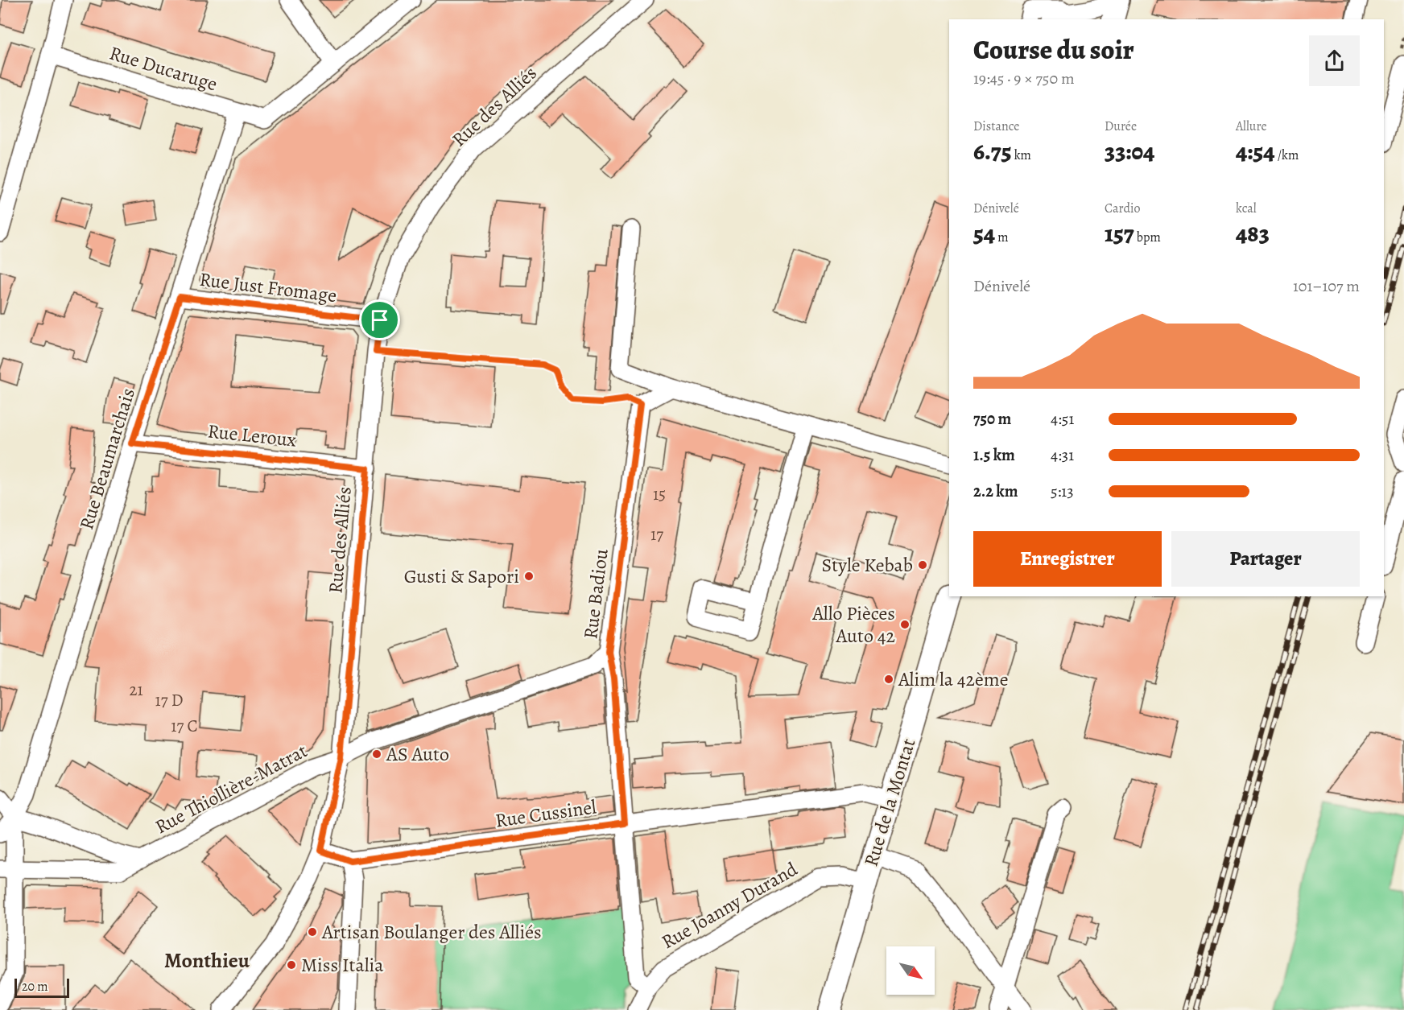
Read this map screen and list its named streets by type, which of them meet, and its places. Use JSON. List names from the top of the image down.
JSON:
{
  "streets": {
    "main road": ["Rue de la Montat"],
    "street": [
      "Rue Ducaruge",
      "Rue des Alliés",
      "Rue Just Fromage",
      "Rue Leroux",
      "Rue Beaumarchais",
      "Rue Badiou",
      "Rue Thiollière-Matrat",
      "Rue Cussinel",
      "Rue Joanny Durand"
    ]
  },
  "crossings": [
    ["Rue Ducaruge", "Rue Beaumarchais"],
    ["Rue des Alliés", "Rue Just Fromage"],
    ["Rue des Alliés", "Rue Leroux"],
    ["Rue des Alliés", "Rue Badiou"],
    ["Rue des Alliés", "Rue Thiollière-Matrat"],
    ["Rue des Alliés", "Rue Cussinel"],
    ["Rue Just Fromage", "Rue Beaumarchais"],
    ["Rue Leroux", "Rue Beaumarchais"],
    ["Rue Badiou", "Rue Thiollière-Matrat"],
    ["Rue de la Montat", "Rue Cussinel"],
    ["Rue de la Montat", "Rue Joanny Durand"]
  ],
  "districts": ["Monthieu"],
  "places": [
    "Style Kebab",
    "Gusti & Sapori",
    "Allo Pièces Auto 42",
    "Alim la 42ème",
    "AS Auto",
    "Artisan Boulanger des Alliés",
    "Miss Italia"
  ],
  "house_numbers": [
    "15",
    "17",
    "21",
    "17 D",
    "17 C"
  ],
  "scale_bar": "20 m",
  "north": "bottom right",
  "page": {
    "heading": ["Course du soir", "19:45 · 9 × 750 m"],
    "stats": [
      ["Distance", "6.75 km"],
      ["Durée", "33:04"],
      ["Allure", "4:54 /km"],
      ["Dénivelé", "54 m"],
      ["Cardio", "157 bpm"],
      ["kcal", "483"]
    ],
    "chart": ["Dénivelé", "101–107 m"],
    "list": [
      {
        "name": "750 m",
        "note": "4:51"
      },
      {
        "name": "1.5 km",
        "note": "4:31"
      },
      {
        "name": "2.2 km",
        "note": "5:13"
      }
    ],
    "buttons": ["Enregistrer", "Partager"],
    "scale": "20 m"
  }
}
